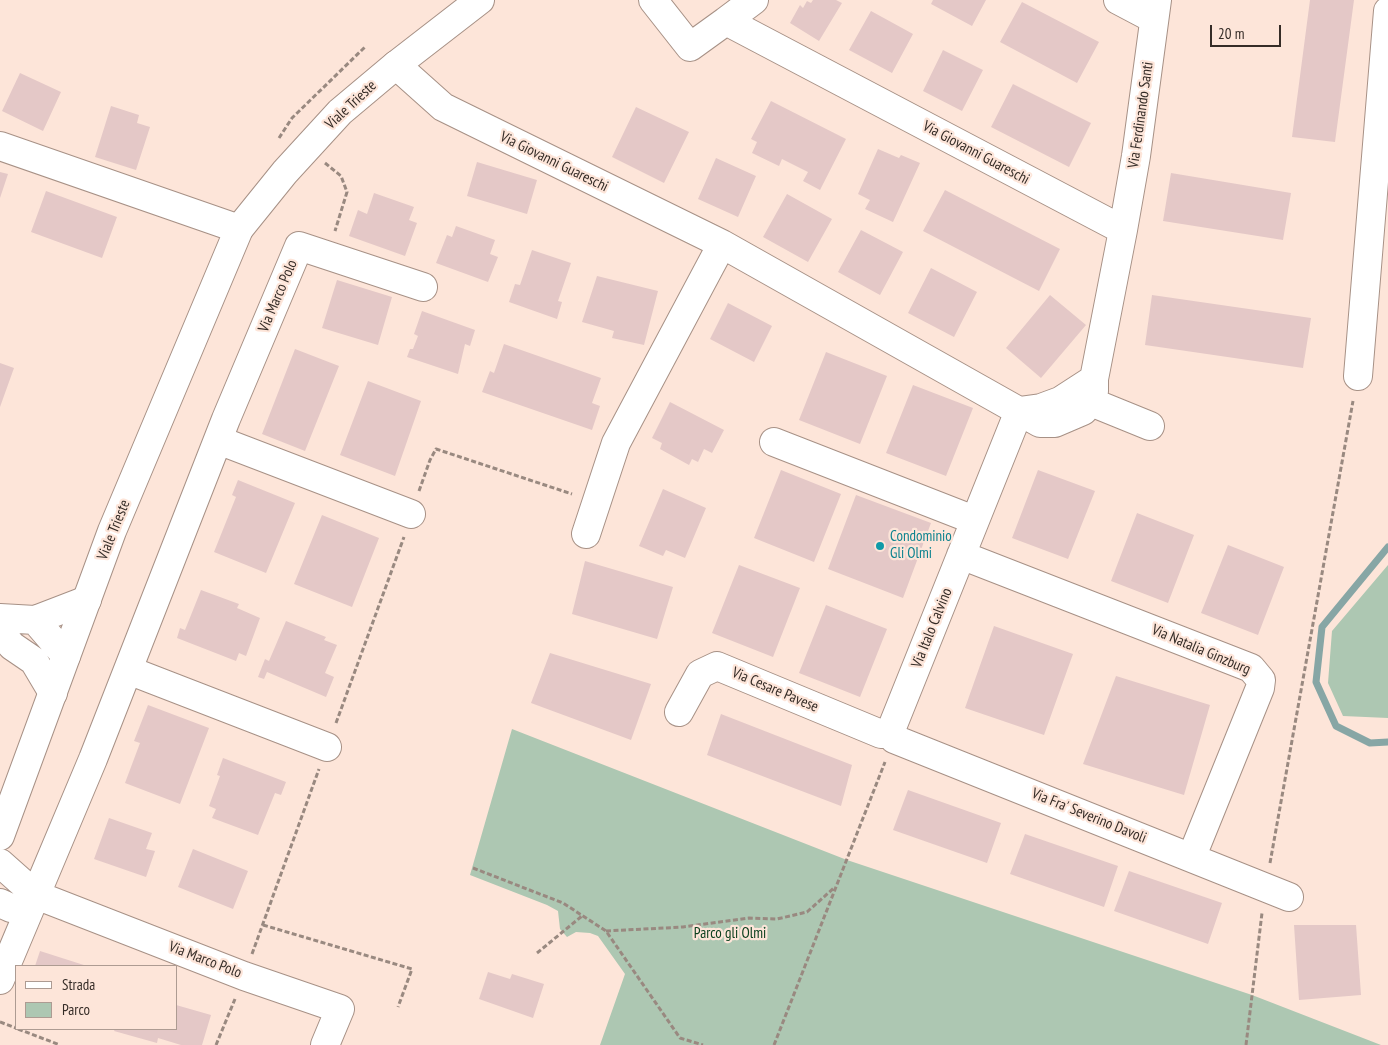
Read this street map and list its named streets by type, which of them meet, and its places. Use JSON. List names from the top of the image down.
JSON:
{
  "streets": {
    "street": [
      "Viale Trieste",
      "Via Ferdinando Santi",
      "Via Giovanni Guareschi",
      "Via Marco Polo",
      "Via Italo Calvino",
      "Via Natalia Ginzburg",
      "Via Cesare Pavese",
      "Via Fra' Severino Davoli"
    ]
  },
  "crossings": [
    ["Viale Trieste", "Via Giovanni Guareschi"],
    ["Via Ferdinando Santi", "Via Giovanni Guareschi"],
    ["Via Giovanni Guareschi", "Via Italo Calvino"],
    ["Via Italo Calvino", "Via Natalia Ginzburg"],
    ["Via Italo Calvino", "Via Cesare Pavese"],
    ["Via Italo Calvino", "Via Fra' Severino Davoli"],
    ["Via Natalia Ginzburg", "Via Fra' Severino Davoli"],
    ["Via Cesare Pavese", "Via Fra' Severino Davoli"]
  ],
  "parks": ["Parco gli Olmi"],
  "places": ["Condominio Gli Olmi"],
  "legend": ["Strada", "Parco"],
  "scale_bar": "20 m"
}
